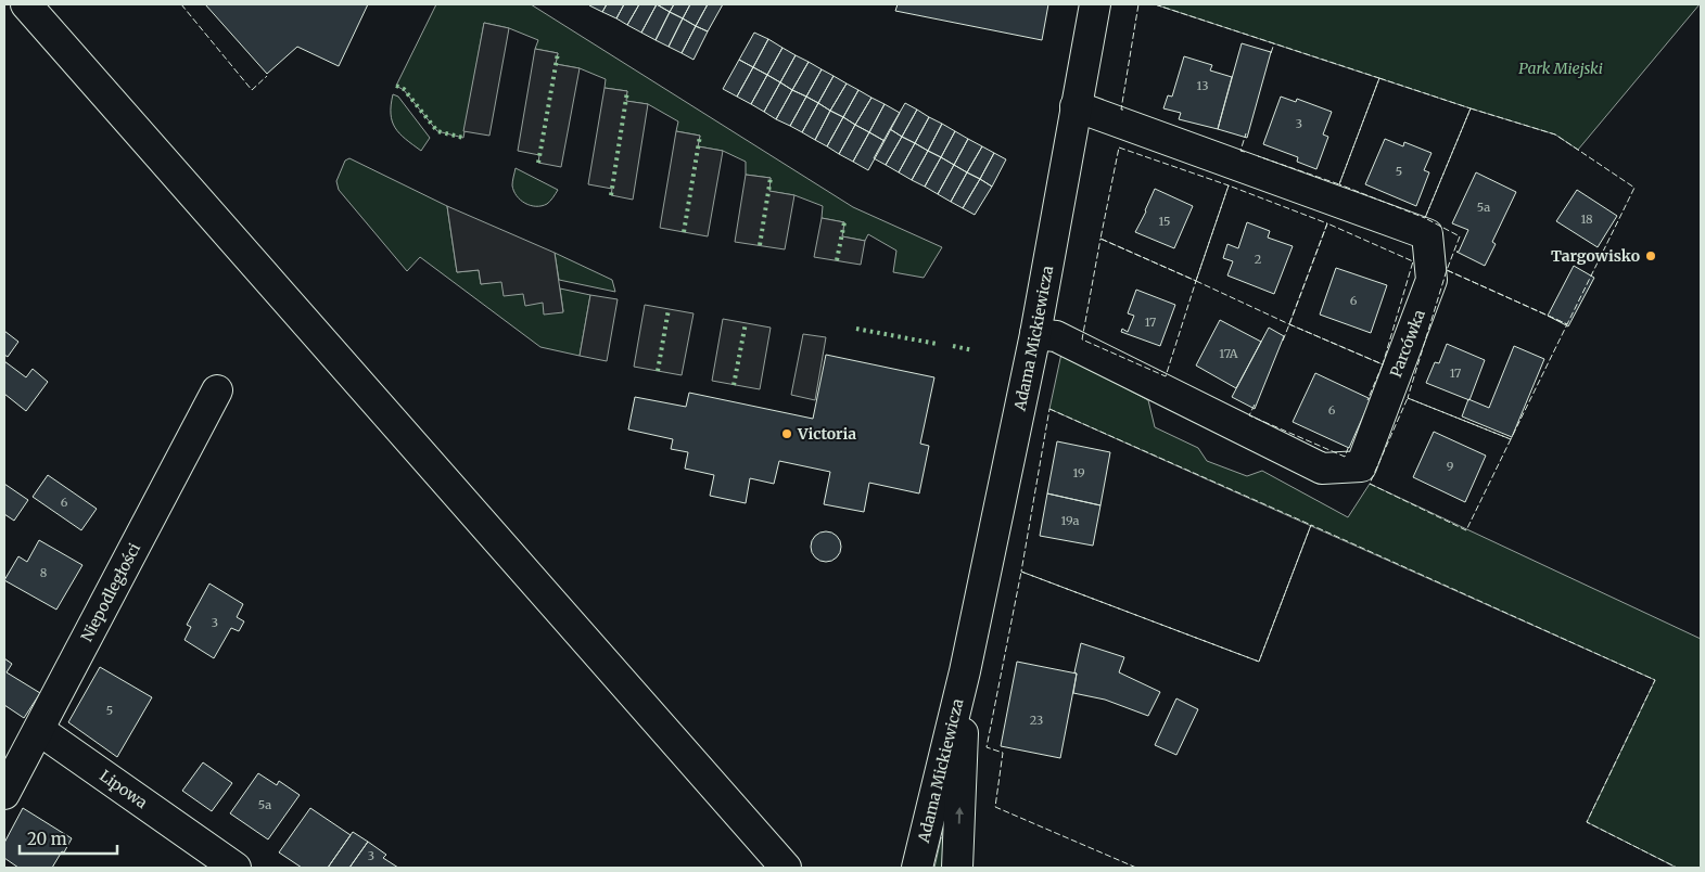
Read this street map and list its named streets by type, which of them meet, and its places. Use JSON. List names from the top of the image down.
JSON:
{
  "streets": {
    "street": [
      "Adama Mickiewicza",
      "Parcówka",
      "Niepodległości",
      "Lipowa"
    ]
  },
  "crossings": [
    ["Adama Mickiewicza", "Parcówka"],
    ["Niepodległości", "Lipowa"]
  ],
  "parks": ["Park Miejski"],
  "places": ["Targowisko", "Victoria"],
  "house_numbers": [
    "13",
    "3",
    "5",
    "5a",
    "18",
    "15",
    "2",
    "6",
    "17",
    "17A",
    "17",
    "6",
    "9",
    "19",
    "6",
    "19a",
    "8",
    "3",
    "5",
    "23",
    "5a",
    "3"
  ],
  "scale_bar": "20 m"
}
